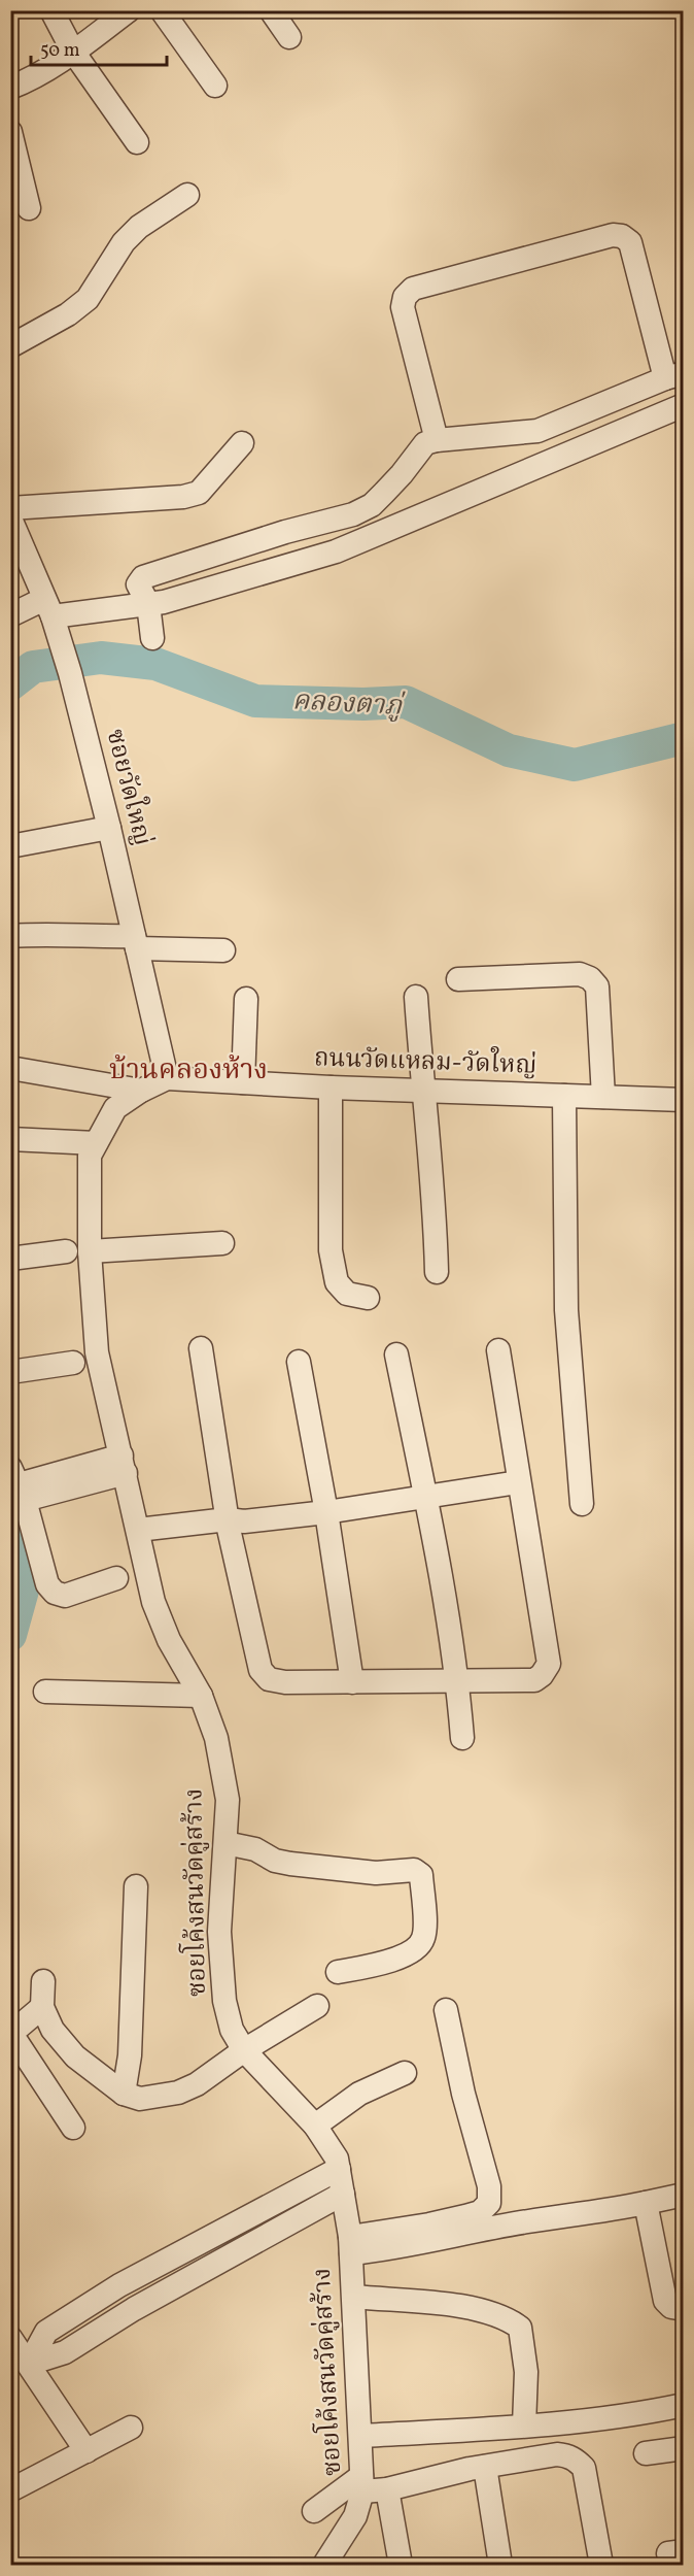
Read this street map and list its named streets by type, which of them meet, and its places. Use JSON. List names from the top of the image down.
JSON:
{
  "streets": {
    "street": ["ซอยวัดใหญ่", "ถนนวัดแหลม-วัดใหญ่", "ซอยโค้งสนวัดคู่สร้าง"]
  },
  "crossings": [
    ["ซอยวัดใหญ่", "ถนนวัดแหลม-วัดใหญ่"],
    ["ซอยวัดใหญ่", "ซอยโค้งสนวัดคู่สร้าง"],
    ["ถนนวัดแหลม-วัดใหญ่", "ซอยโค้งสนวัดคู่สร้าง"]
  ],
  "districts": ["บ้านคลองห้าง"],
  "water": ["คลองตาภู่"],
  "scale_bar": "50 m"
}
